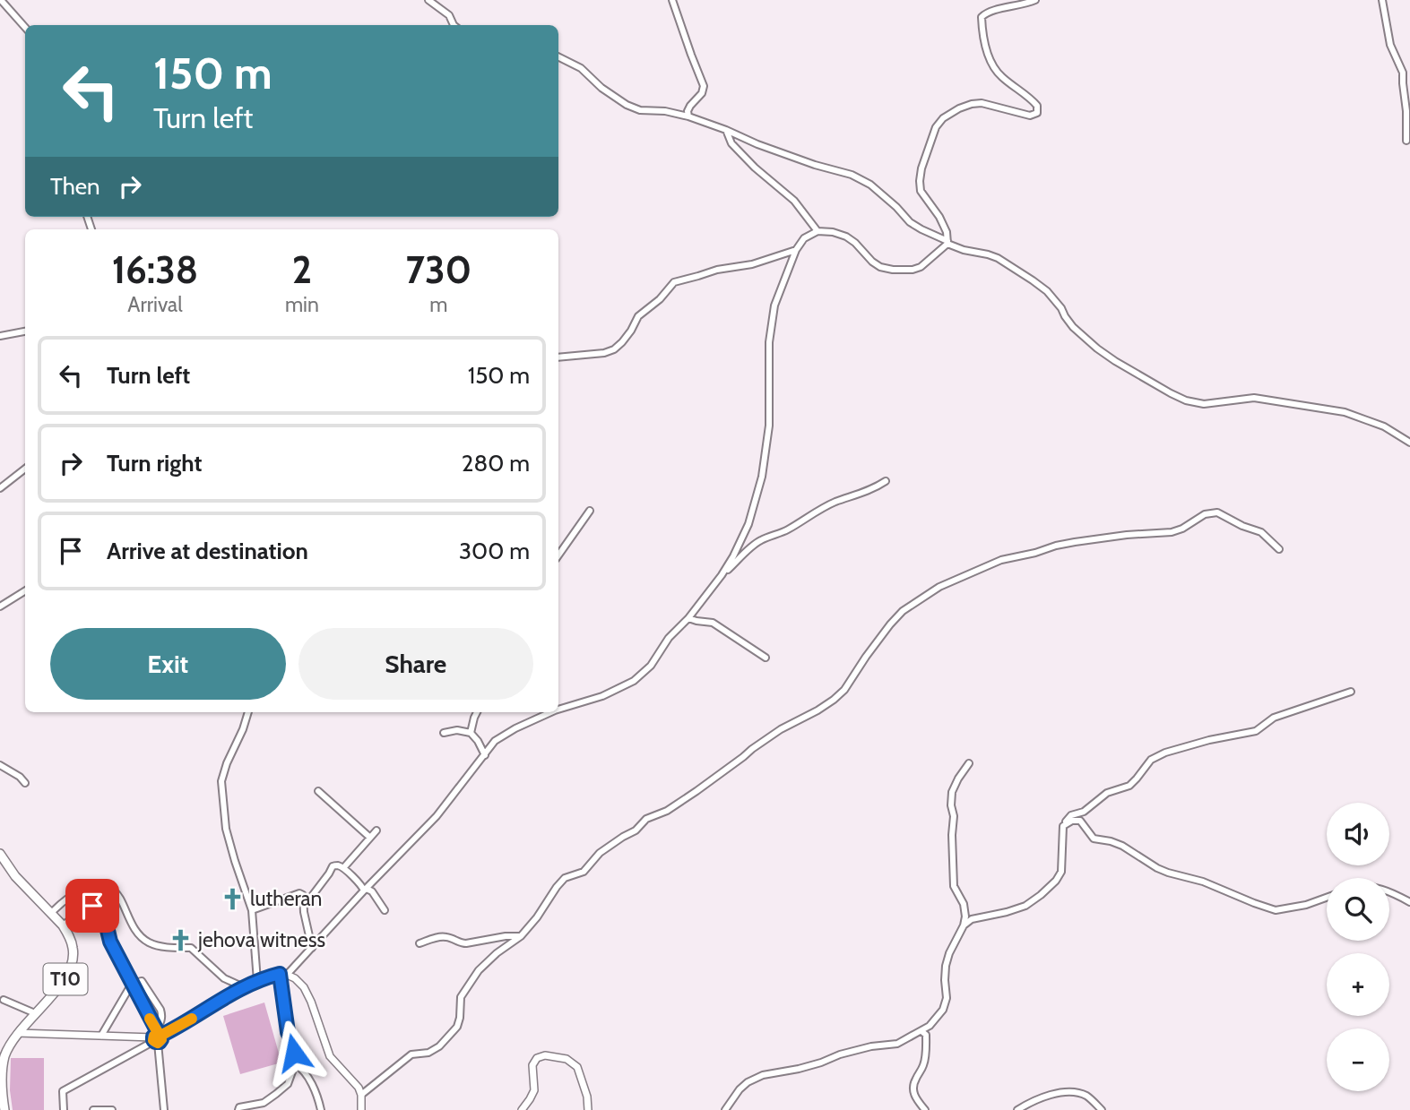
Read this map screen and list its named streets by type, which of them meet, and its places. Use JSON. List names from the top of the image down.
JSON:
{
  "streets": {
    "highway": ["T10"]
  },
  "places": {
    "church": ["lutheran", "jehova witness"]
  },
  "page": {
    "turn": ["150 m", "Turn left"],
    "then": "Then",
    "eta": [
      "16:38",
      "Arrival",
      "2",
      "min",
      "730",
      "m"
    ],
    "list": [
      {
        "name": "Turn left",
        "value": "150 m"
      },
      {
        "name": "Turn right",
        "value": "280 m"
      },
      {
        "name": "Arrive at destination",
        "value": "300 m"
      }
    ],
    "buttons": ["Exit", "Share"],
    "map_buttons": ["+", "−"]
  }
}
